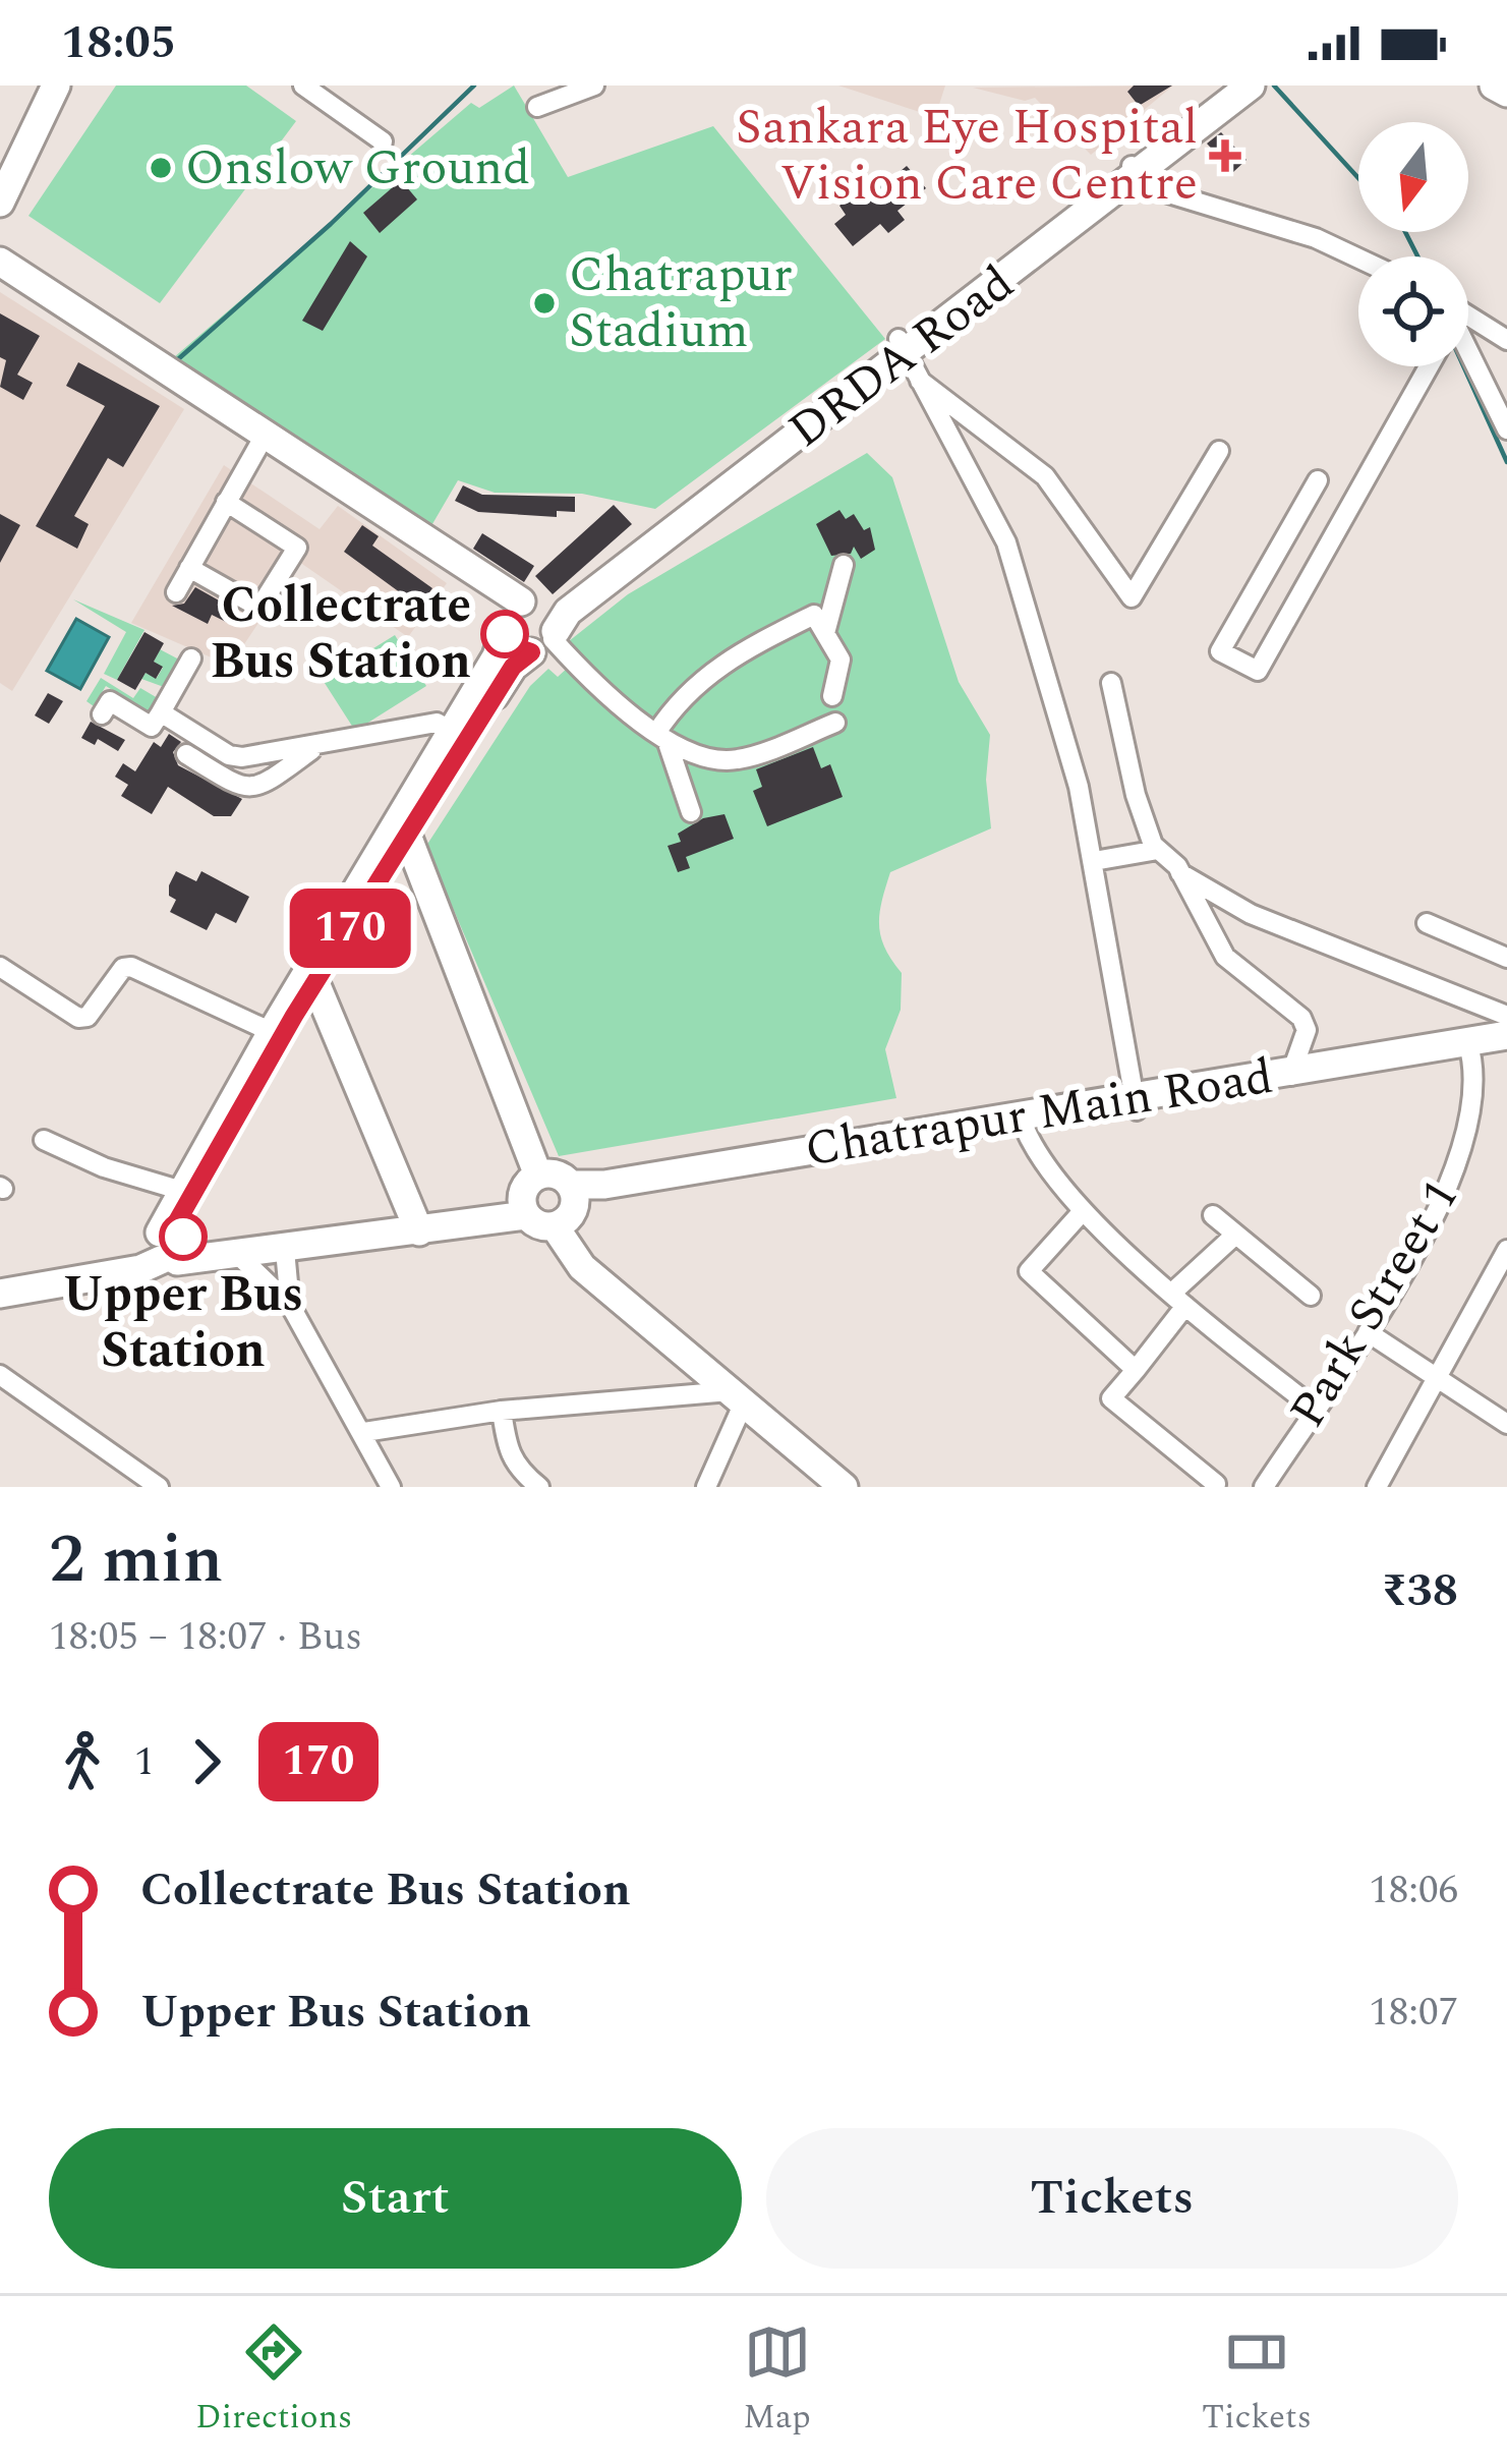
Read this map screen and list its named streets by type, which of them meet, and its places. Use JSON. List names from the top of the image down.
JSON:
{
  "streets": {
    "main road": ["DRDA Road", "Chatrapur Main Road"],
    "street": ["Park Street 1"]
  },
  "crossings": [
    ["Chatrapur Main Road", "Park Street 1"]
  ],
  "places": {
    "health": ["Sankara Eye Hospital Vision Care Centre"],
    "other": [
      "Onslow Ground",
      "Chatrapur Stadium",
      "Collectrate Bus Station",
      "Upper Bus Station"
    ]
  },
  "lines": ["bus line 170"],
  "north": "bottom",
  "page": {
    "status": "18:05",
    "on_map": "170",
    "heading": ["2 min", "18:05 – 18:07 · Bus", "₹38"],
    "legs": ["1", "170"],
    "list": [
      {
        "name": "Collectrate Bus Station",
        "value": "18:06"
      },
      {
        "name": "Upper Bus Station",
        "value": "18:07"
      }
    ],
    "buttons": ["Start", "Tickets"],
    "tabs": ["Directions", "Map", "Tickets"]
  }
}
